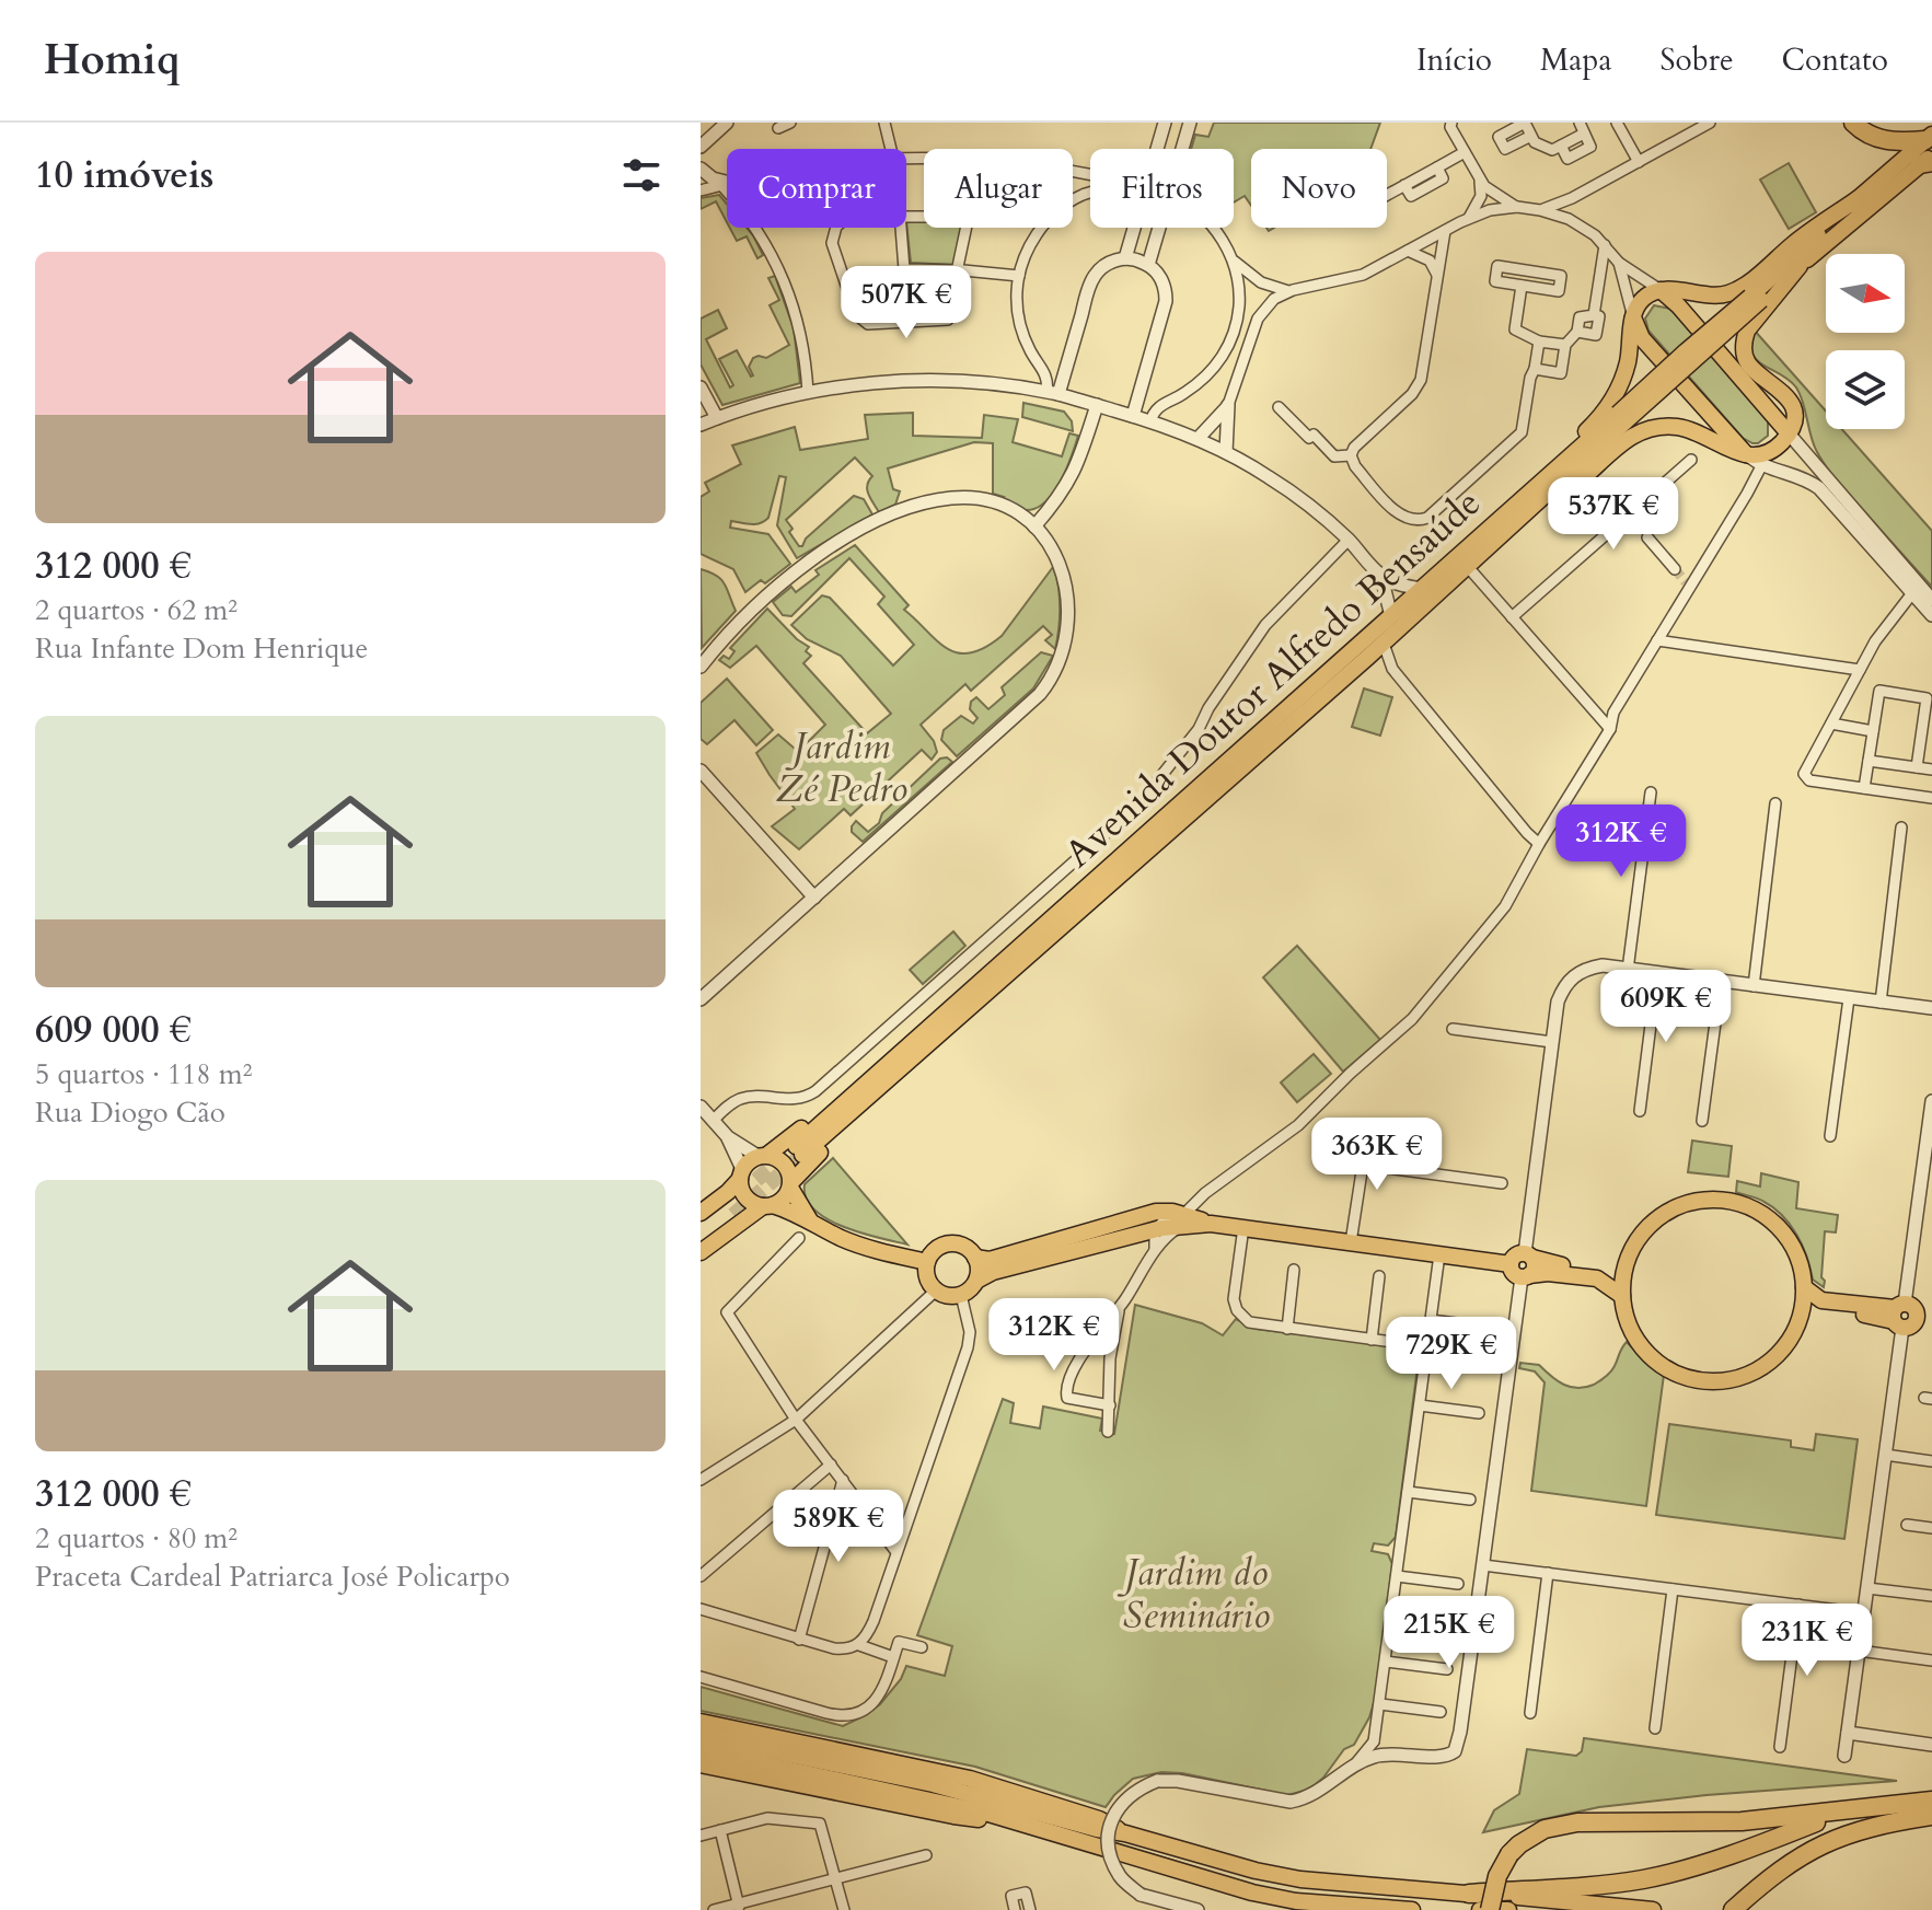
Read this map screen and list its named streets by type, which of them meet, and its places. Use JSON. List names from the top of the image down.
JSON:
{
  "streets": {
    "main road": ["Avenida Doutor Alfredo Bensaúde"]
  },
  "parks": ["Jardim Zé Pedro", "Jardim do Seminário"],
  "north": "right",
  "page": {
    "header": "Homiq",
    "nav": [
      "Início",
      "Mapa",
      "Sobre",
      "Contato"
    ],
    "heading": "10 imóveis",
    "chip": [
      "Comprar",
      "Alugar",
      "Filtros",
      "Novo"
    ],
    "list": [
      {
        "name": "312 000 €",
        "note": "2 quartos · 62 m² · Rua Infante Dom Henrique"
      },
      {
        "name": "609 000 €",
        "note": "5 quartos · 118 m² · Rua Diogo Cão"
      },
      {
        "name": "312 000 €",
        "note": "2 quartos · 80 m² · Praceta Cardeal Patriarca José Policarpo"
      }
    ],
    "price": [
      "507K €",
      "537K €",
      "312K €",
      "609K €",
      "363K €",
      "312K €",
      "729K €",
      "589K €",
      "215K €",
      "231K €"
    ]
  }
}
